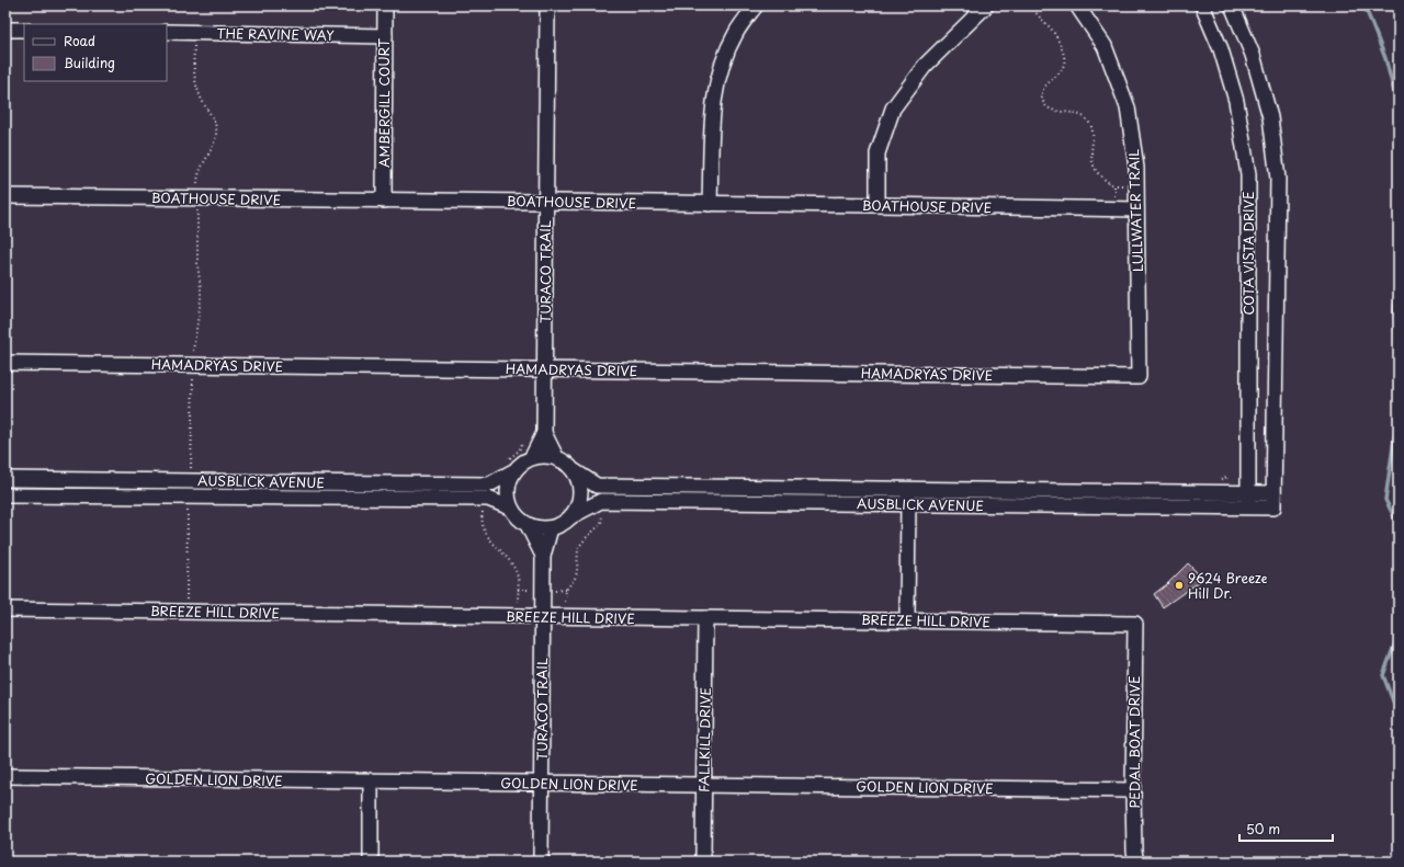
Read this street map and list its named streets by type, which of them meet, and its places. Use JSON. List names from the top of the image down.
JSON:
{
  "streets": {
    "street": [
      "THE RAVINE WAY",
      "AMBERGILL COURT",
      "BOATHOUSE DRIVE",
      "LULLWATER TRAIL",
      "COTA VISTA DRIVE",
      "TURACO TRAIL",
      "HAMADRYAS DRIVE",
      "AUSBLICK AVENUE",
      "BREEZE HILL DRIVE",
      "FALLKILL DRIVE",
      "PEDAL BOAT DRIVE",
      "GOLDEN LION DRIVE"
    ]
  },
  "crossings": [
    ["THE RAVINE WAY", "AMBERGILL COURT"],
    ["AMBERGILL COURT", "BOATHOUSE DRIVE"],
    ["BOATHOUSE DRIVE", "LULLWATER TRAIL"],
    ["BOATHOUSE DRIVE", "TURACO TRAIL"],
    ["LULLWATER TRAIL", "HAMADRYAS DRIVE"],
    ["COTA VISTA DRIVE", "AUSBLICK AVENUE"],
    ["TURACO TRAIL", "HAMADRYAS DRIVE"],
    ["TURACO TRAIL", "AUSBLICK AVENUE"],
    ["TURACO TRAIL", "BREEZE HILL DRIVE"],
    ["TURACO TRAIL", "GOLDEN LION DRIVE"],
    ["BREEZE HILL DRIVE", "FALLKILL DRIVE"],
    ["BREEZE HILL DRIVE", "PEDAL BOAT DRIVE"],
    ["FALLKILL DRIVE", "GOLDEN LION DRIVE"],
    ["PEDAL BOAT DRIVE", "GOLDEN LION DRIVE"]
  ],
  "places": ["9624 Breeze Hill Dr."],
  "legend": ["Road", "Building"],
  "scale_bar": "50 m"
}
